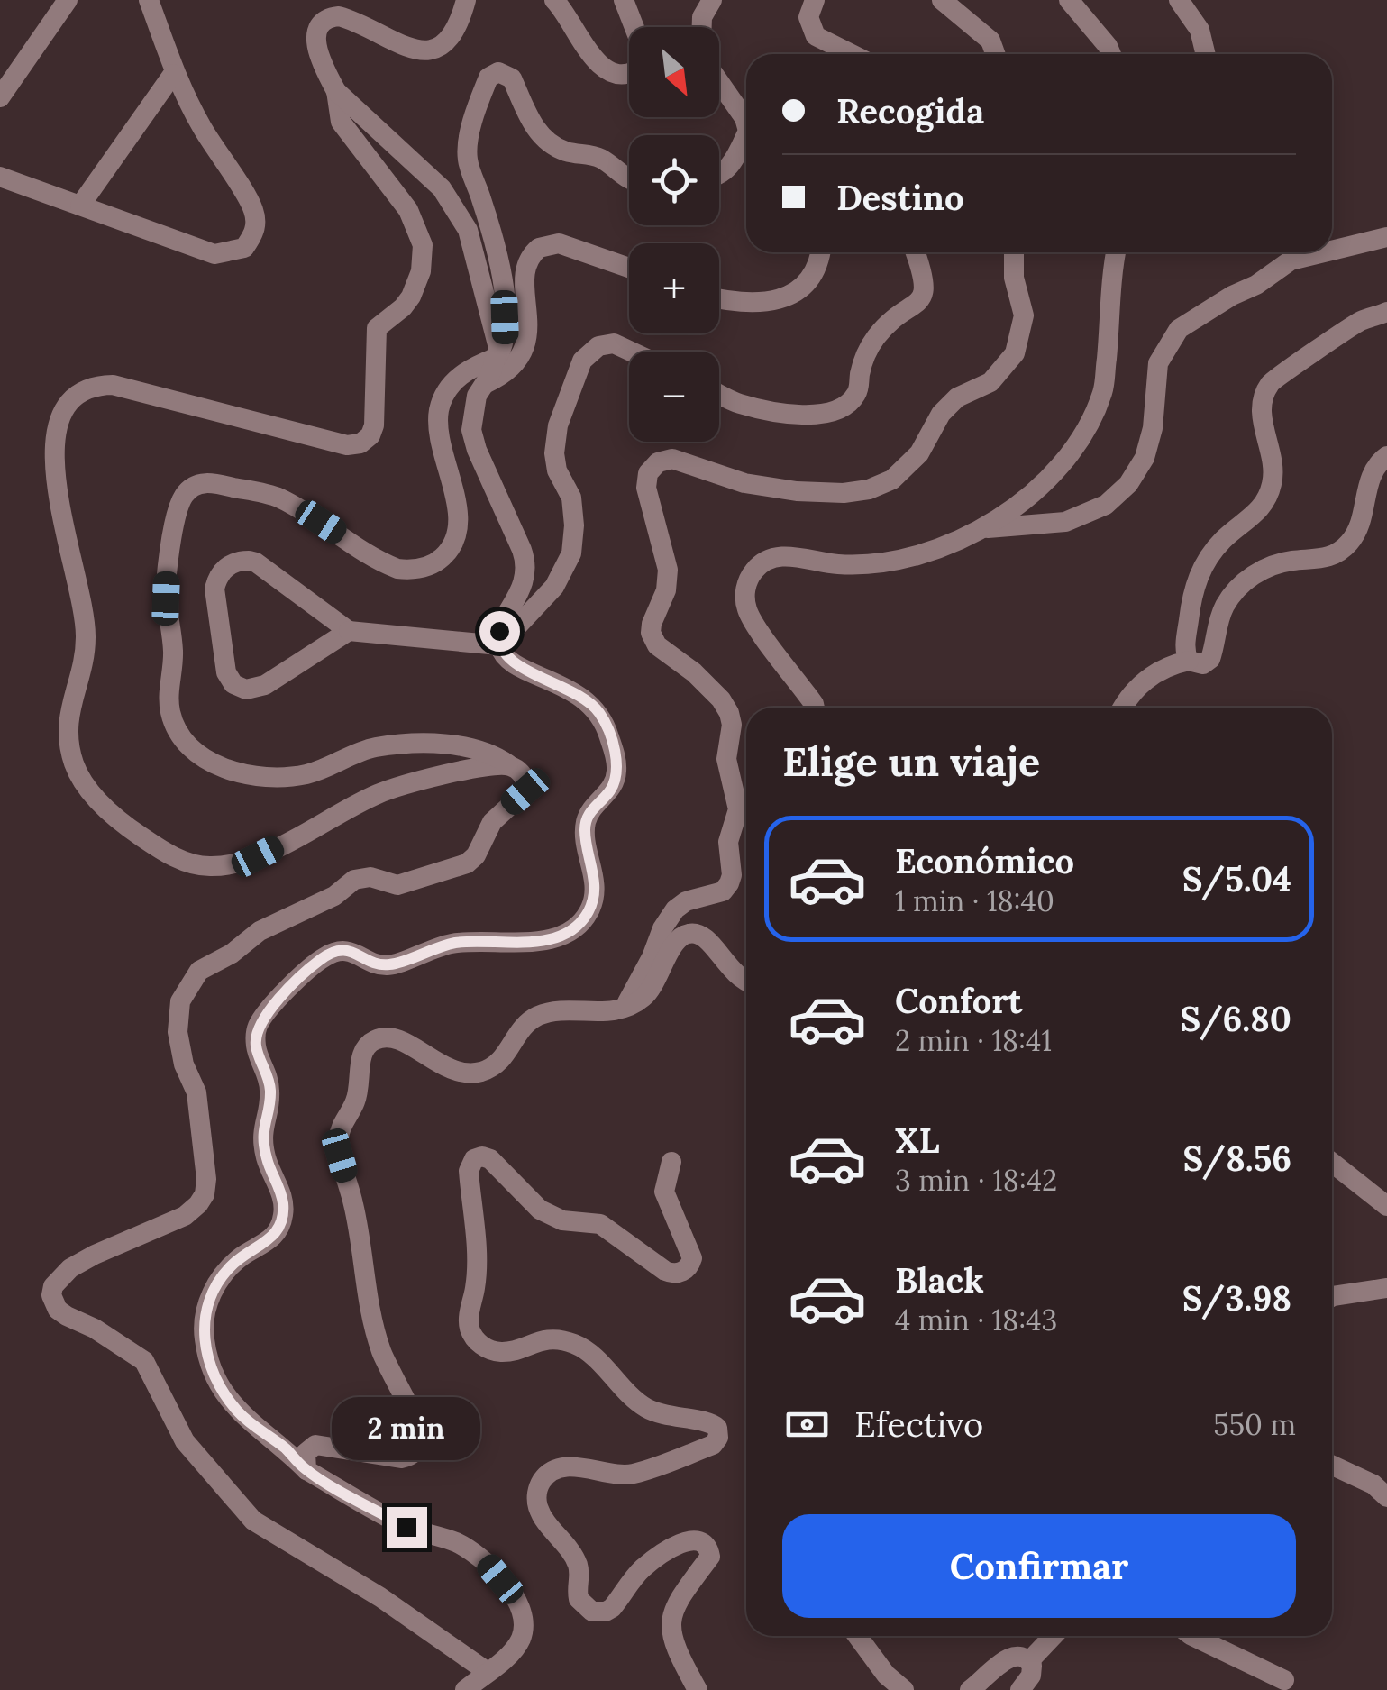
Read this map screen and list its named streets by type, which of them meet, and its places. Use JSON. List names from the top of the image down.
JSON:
{
  "north": "bottom right",
  "page": {
    "map_buttons": ["+", "−"],
    "banner": ["Recogida", "Destino"],
    "heading": "Elige un viaje",
    "list": [
      {
        "name": "Económico",
        "note": "1 min · 18:40",
        "value": "S/5.04"
      },
      {
        "name": "Confort",
        "note": "2 min · 18:41",
        "value": "S/6.80"
      },
      {
        "name": "XL",
        "note": "3 min · 18:42",
        "value": "S/8.56"
      },
      {
        "name": "Black",
        "note": "4 min · 18:43",
        "value": "S/3.98"
      }
    ],
    "pay": ["Efectivo", "550 m"],
    "bubble": "2 min",
    "buttons": "Confirmar"
  }
}
